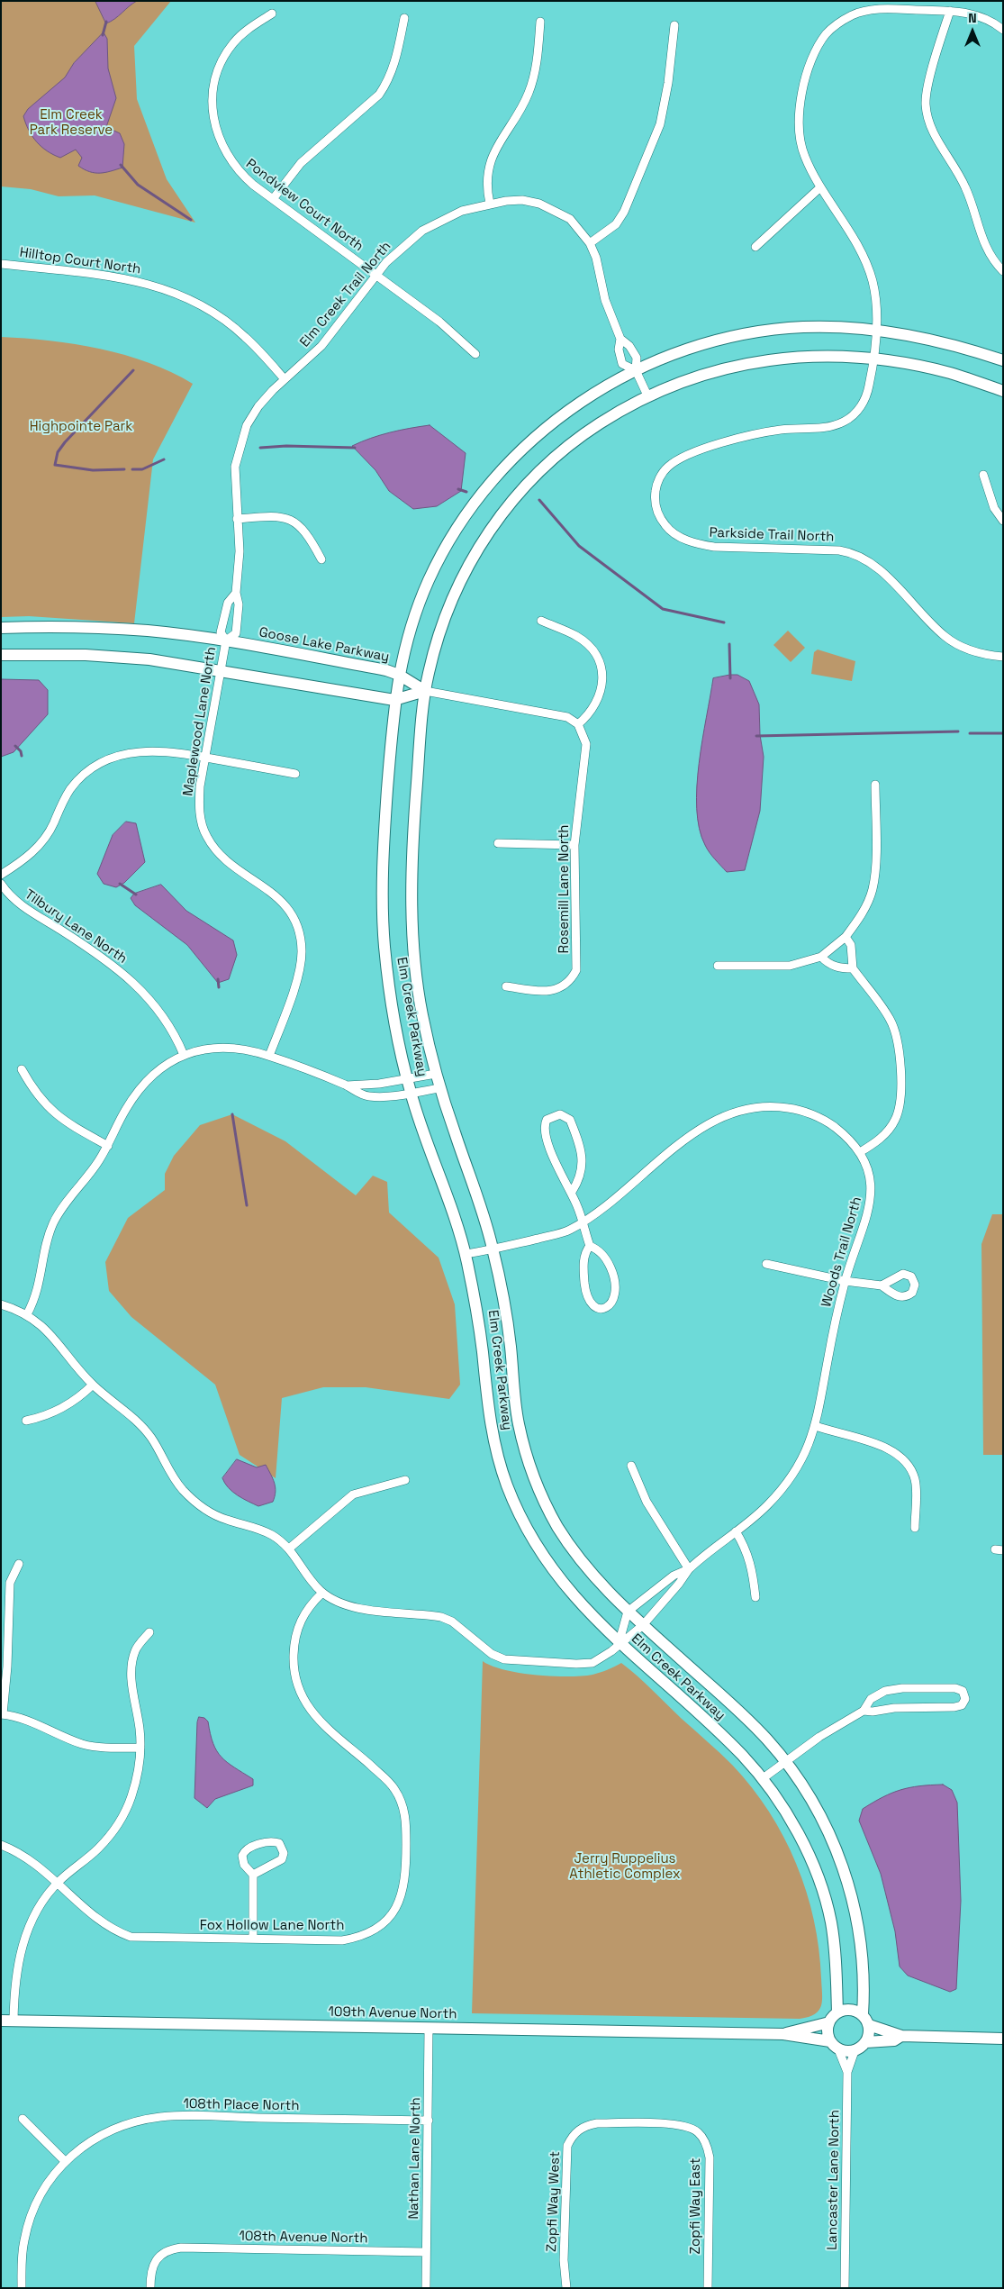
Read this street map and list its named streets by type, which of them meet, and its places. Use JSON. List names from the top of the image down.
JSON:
{
  "streets": {
    "street": [
      "Pondview Court North",
      "Hilltop Court North",
      "Elm Creek Trail North",
      "Parkside Trail North",
      "Goose Lake Parkway",
      "Maplewood Lane North",
      "Rosemill Lane North",
      "Tilbury Lane North",
      "Elm Creek Parkway",
      "Woods Trail North",
      "Fox Hollow Lane North",
      "109th Avenue North",
      "108th Place North",
      "Nathan Lane North",
      "Lancaster Lane North",
      "Zopfi Way West",
      "Zopfi Way East",
      "108th Avenue North"
    ]
  },
  "crossings": [
    ["Pondview Court North", "Elm Creek Trail North"],
    ["Hilltop Court North", "Elm Creek Trail North"],
    ["Elm Creek Trail North", "Goose Lake Parkway"],
    ["Elm Creek Trail North", "Maplewood Lane North"],
    ["Elm Creek Trail North", "Elm Creek Parkway"],
    ["Parkside Trail North", "Elm Creek Parkway"],
    ["Goose Lake Parkway", "Maplewood Lane North"],
    ["Goose Lake Parkway", "Elm Creek Parkway"],
    ["Elm Creek Parkway", "Woods Trail North"],
    ["Elm Creek Parkway", "109th Avenue North"],
    ["Elm Creek Parkway", "Lancaster Lane North"],
    ["Woods Trail North", "Fox Hollow Lane North"],
    ["109th Avenue North", "Nathan Lane North"],
    ["109th Avenue North", "Lancaster Lane North"],
    ["108th Place North", "Nathan Lane North"],
    ["Nathan Lane North", "108th Avenue North"],
    ["Zopfi Way West", "Zopfi Way East"]
  ],
  "parks": ["Elm Creek Park Reserve", "Highpointe Park", "Jerry Ruppelius Athletic Complex"],
  "north": "top"
}
